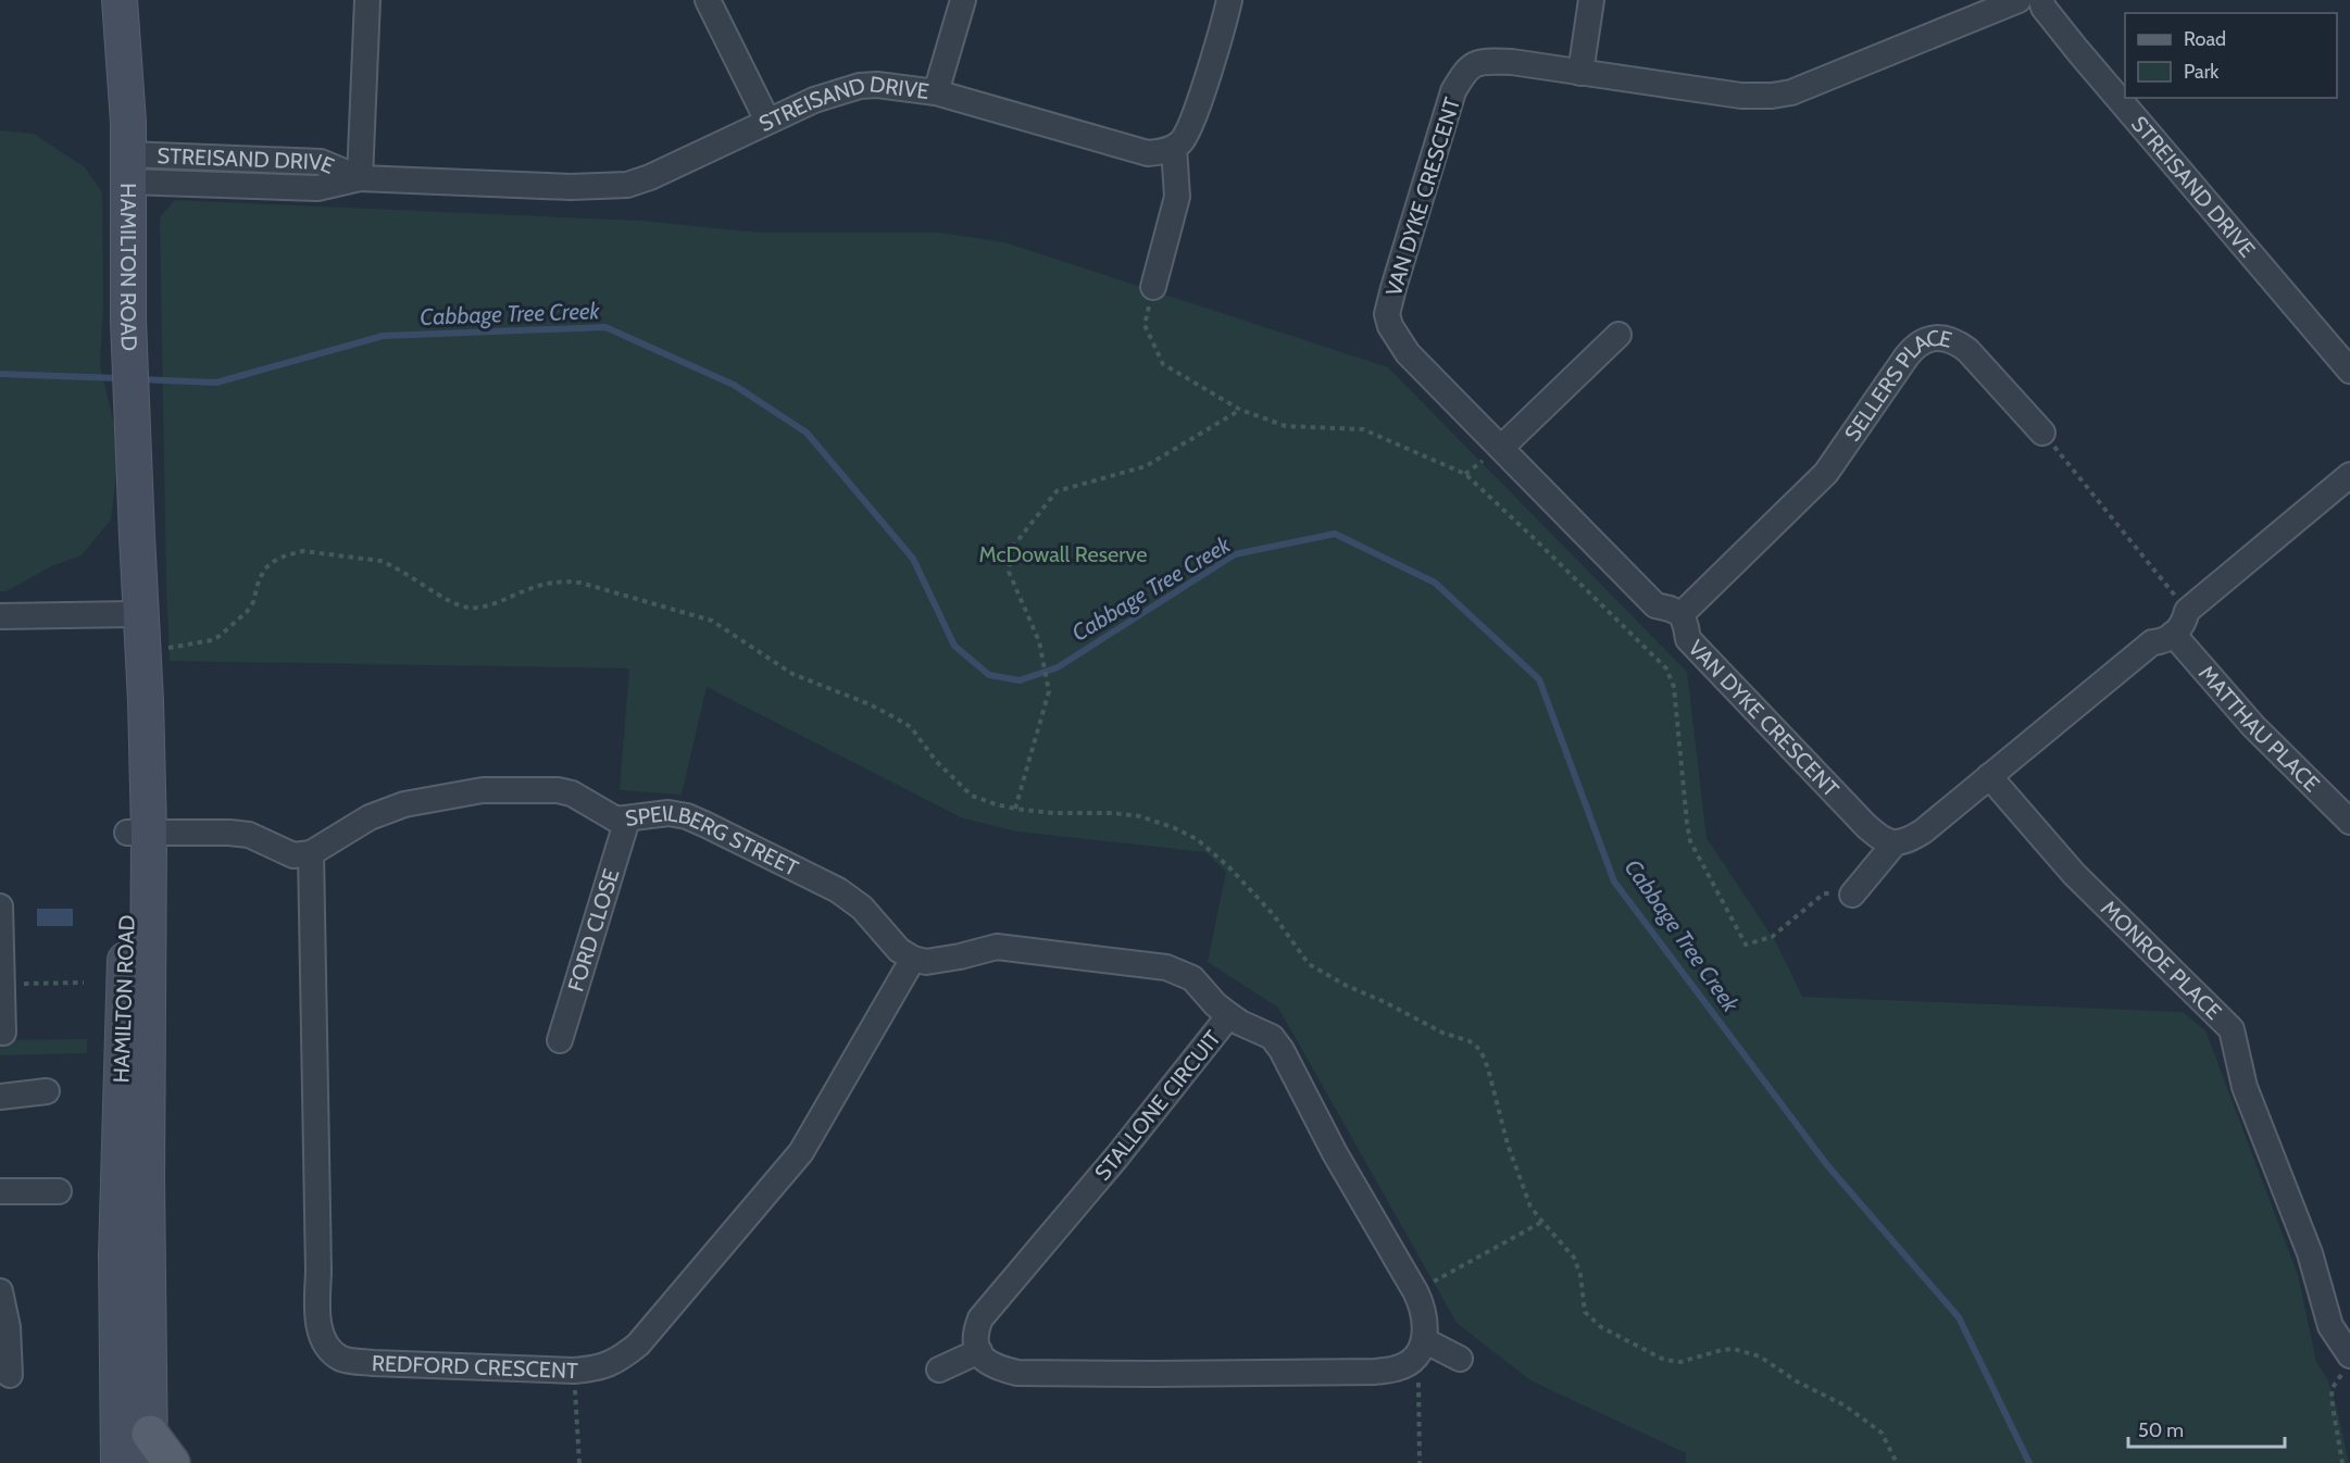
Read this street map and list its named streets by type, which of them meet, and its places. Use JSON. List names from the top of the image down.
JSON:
{
  "streets": {
    "main road": ["HAMILTON ROAD"],
    "street": [
      "STREISAND DRIVE",
      "VAN DYKE CRESCENT",
      "SELLERS PLACE",
      "MATTHAU PLACE",
      "SPEILBERG STREET",
      "FORD CLOSE",
      "MONROE PLACE",
      "STALLONE CIRCUIT",
      "REDFORD CRESCENT"
    ]
  },
  "crossings": [
    ["STREISAND DRIVE", "HAMILTON ROAD"],
    ["VAN DYKE CRESCENT", "SELLERS PLACE"],
    ["SPEILBERG STREET", "FORD CLOSE"],
    ["SPEILBERG STREET", "REDFORD CRESCENT"]
  ],
  "water": ["Cabbage Tree Creek"],
  "parks": ["McDowall Reserve"],
  "legend": ["Road", "Park"],
  "scale_bar": "50 m"
}
